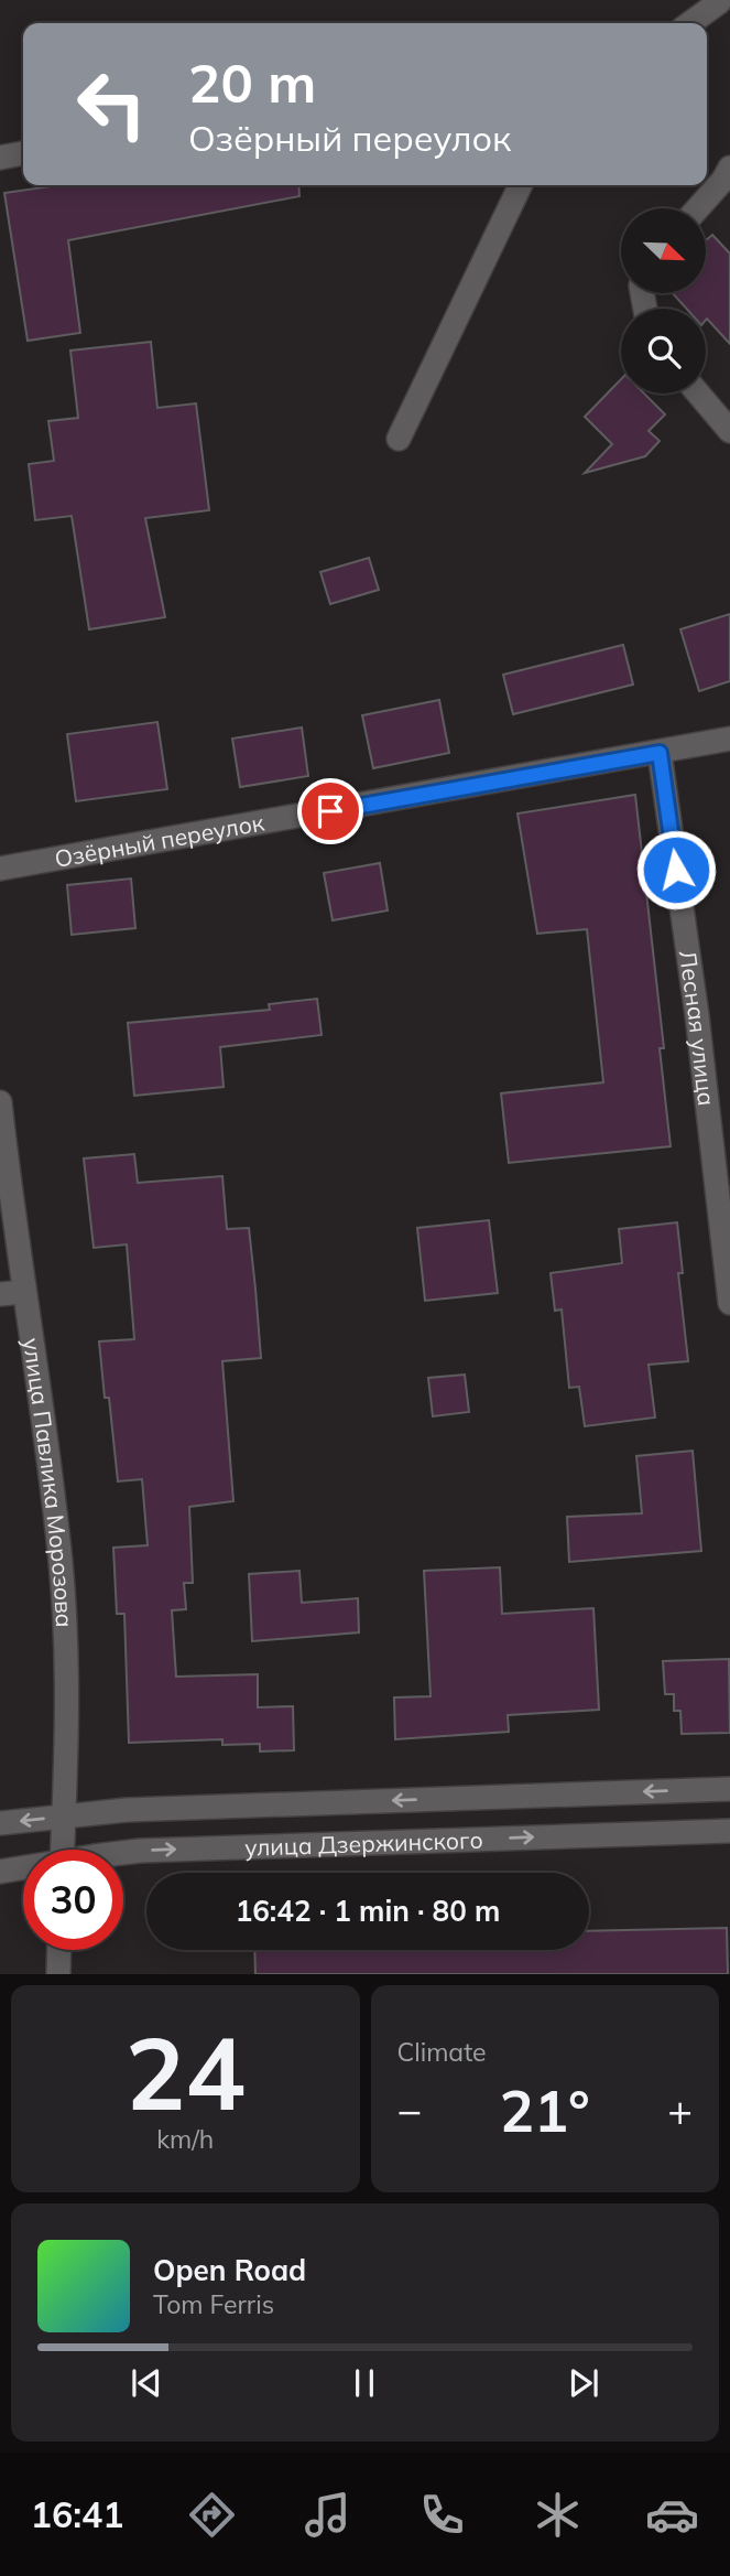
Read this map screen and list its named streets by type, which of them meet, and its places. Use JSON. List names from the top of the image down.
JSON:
{
  "streets": {
    "street": [
      "Озёрный переулок",
      "Лесная улица",
      "улица Павлика Морозова",
      "улица Дзержинского"
    ]
  },
  "crossings": [
    ["Озёрный переулок", "Лесная улица"],
    ["улица Павлика Морозова", "улица Дзержинского"]
  ],
  "north": "bottom right",
  "page": {
    "turn": ["20 m", "Озёрный переулок"],
    "limit": "30",
    "trip": "16:42 · 1 min · 80 m",
    "tile": [
      ["24", "km/h"],
      "Climate"
    ],
    "heat": ["−", "21°", "+"],
    "song": ["Open Road", "Tom Ferris"],
    "tabs": "16:41"
  }
}
